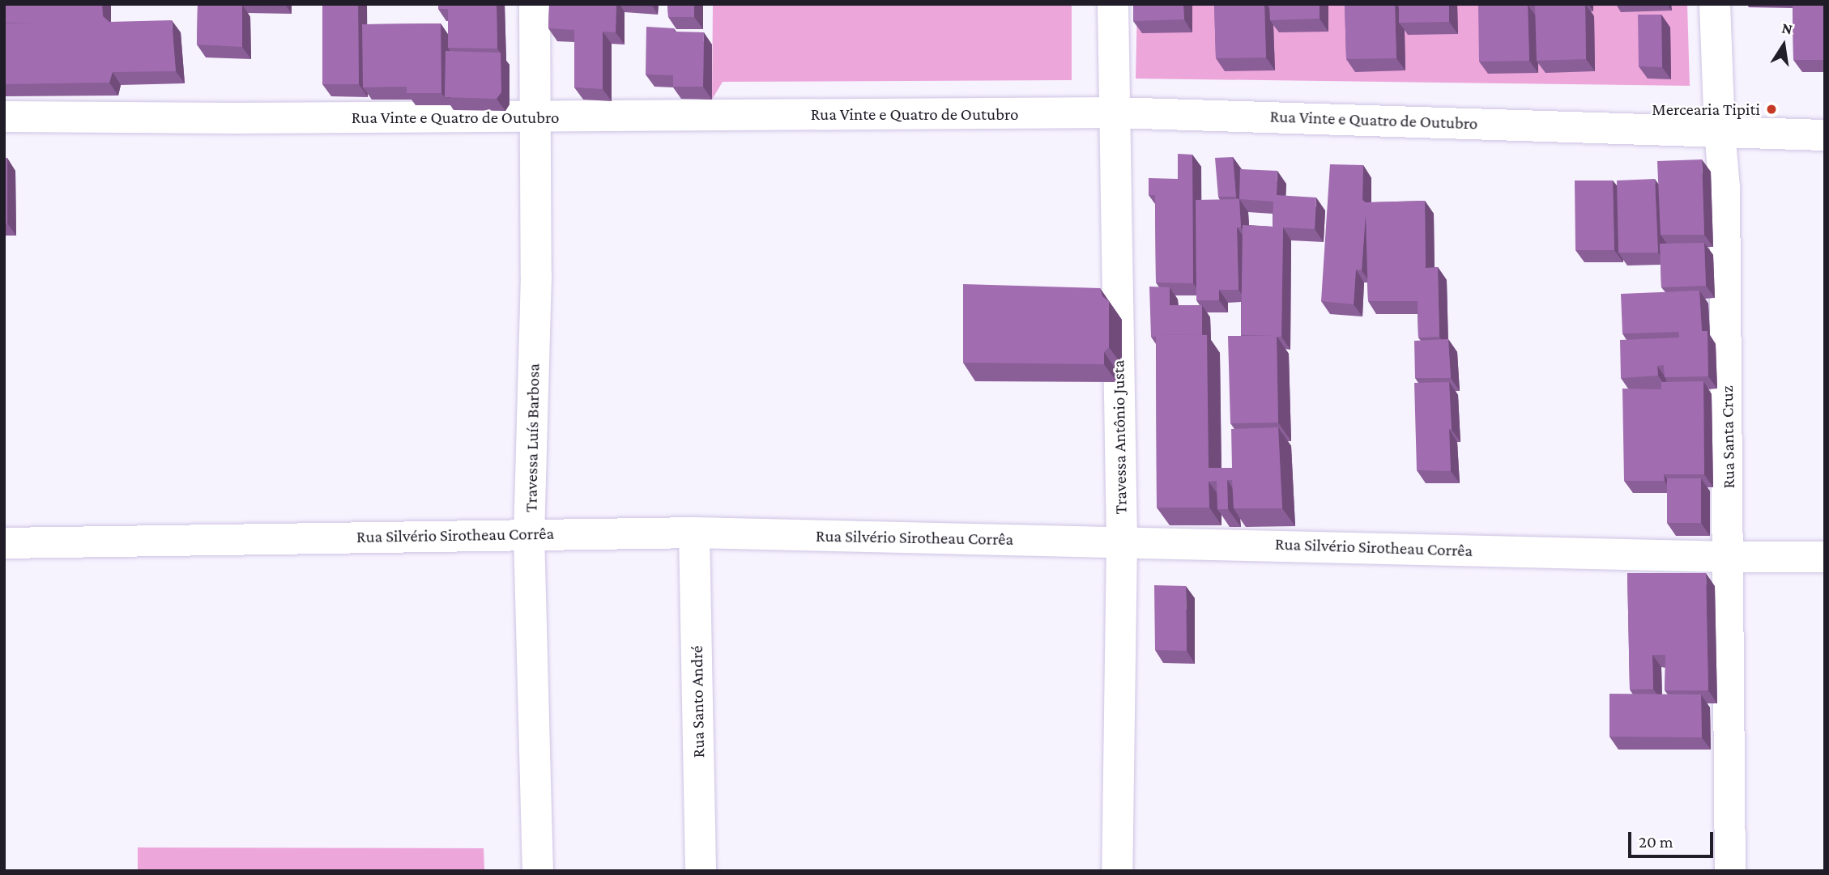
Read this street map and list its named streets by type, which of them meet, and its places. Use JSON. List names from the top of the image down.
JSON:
{
  "streets": {
    "street": [
      "Rua Vinte e Quatro de Outubro",
      "Travessa Antônio Justa",
      "Rua Santa Cruz",
      "Travessa Luís Barbosa",
      "Rua Silvério Sirotheau Corrêa",
      "Rua Santo André"
    ]
  },
  "crossings": [
    ["Rua Vinte e Quatro de Outubro", "Travessa Antônio Justa"],
    ["Rua Vinte e Quatro de Outubro", "Rua Santa Cruz"],
    ["Rua Vinte e Quatro de Outubro", "Travessa Luís Barbosa"],
    ["Travessa Antônio Justa", "Rua Silvério Sirotheau Corrêa"],
    ["Rua Santa Cruz", "Rua Silvério Sirotheau Corrêa"],
    ["Travessa Luís Barbosa", "Rua Silvério Sirotheau Corrêa"],
    ["Rua Silvério Sirotheau Corrêa", "Rua Santo André"]
  ],
  "places": ["Mercearia Tipiti"],
  "scale_bar": "20 m",
  "north": "top"
}
